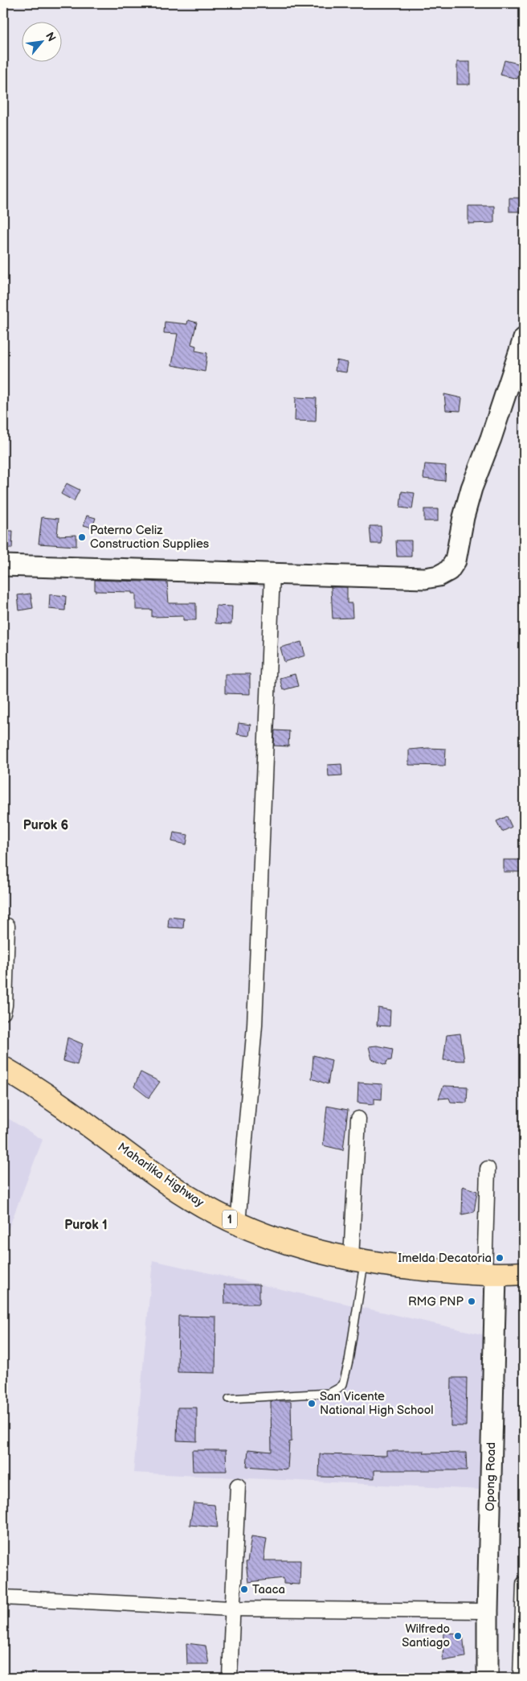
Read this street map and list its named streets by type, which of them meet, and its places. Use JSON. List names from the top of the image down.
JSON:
{
  "streets": {
    "highway": ["Maharlika Highway", "1"],
    "street": ["Opong Road"]
  },
  "crossings": [
    ["Maharlika Highway", "Opong Road"]
  ],
  "districts": ["Purok 6", "Purok 1"],
  "places": [
    "Paterno Celiz Construction Supplies",
    "Imelda Decatoria",
    "RMG PNP",
    "San Vicente National High School",
    "Taaca",
    "Wilfredo Santiago"
  ],
  "north": "top right"
}
